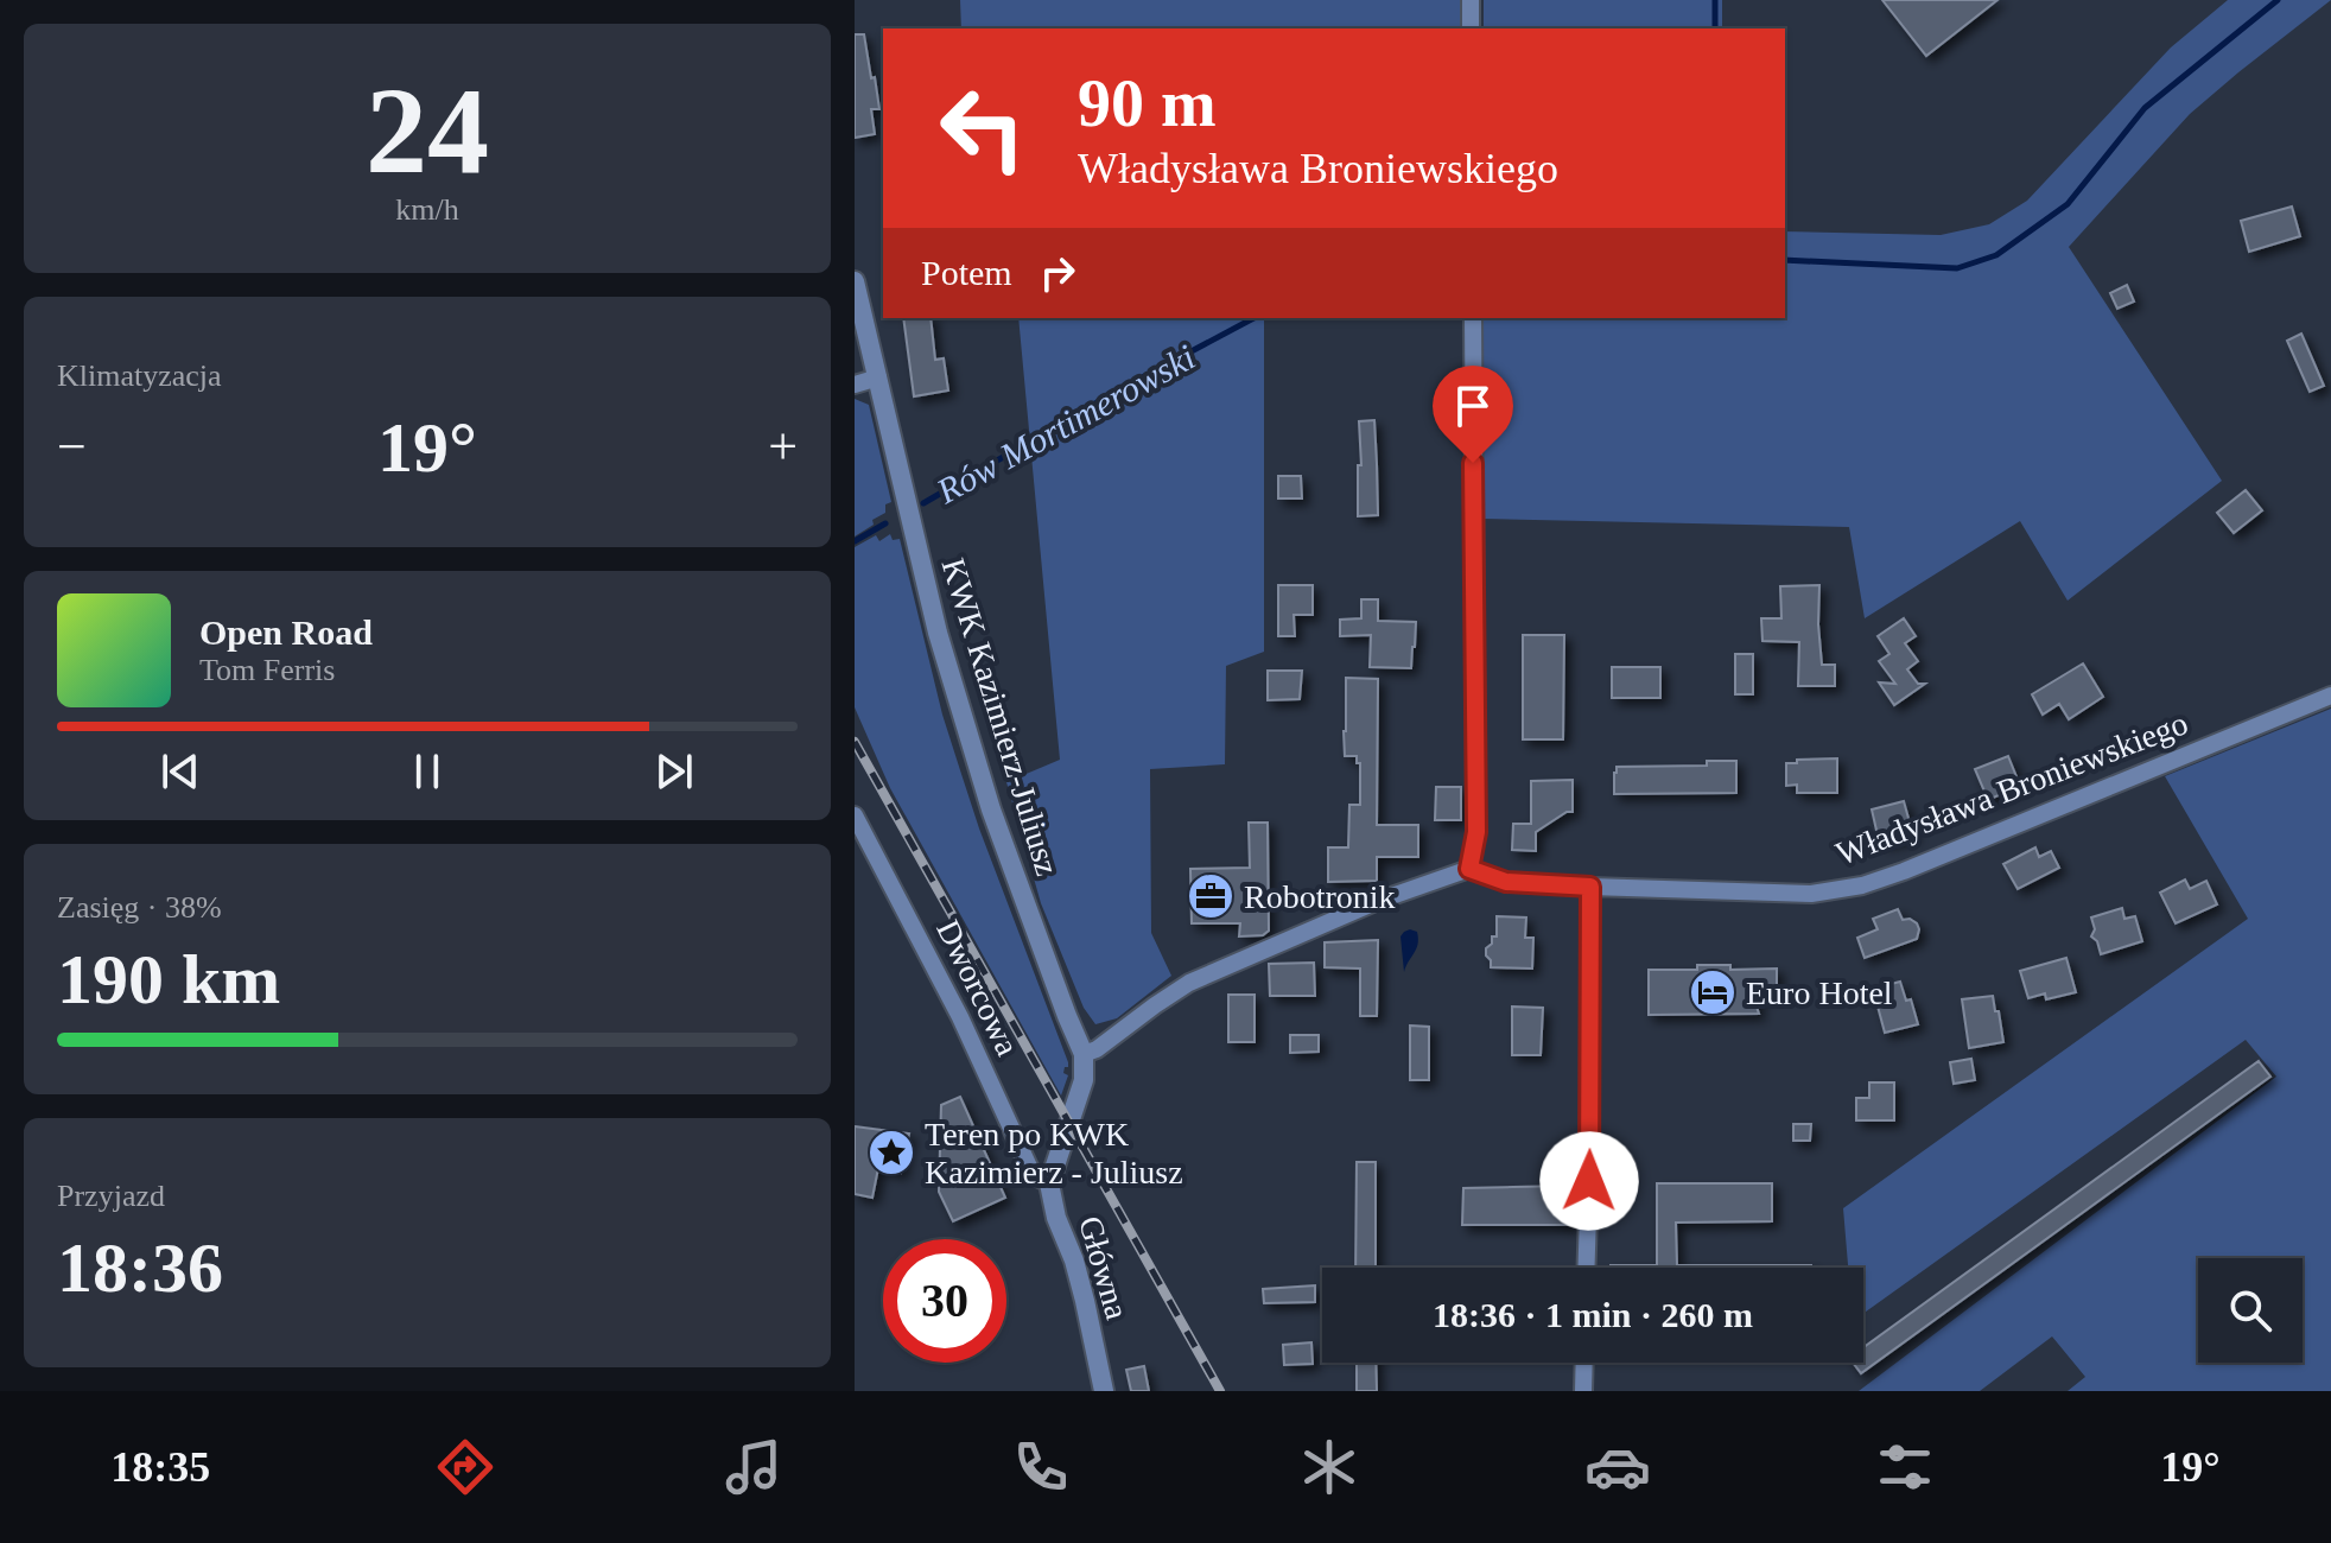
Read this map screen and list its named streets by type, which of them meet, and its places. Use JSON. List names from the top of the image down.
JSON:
{
  "streets": {
    "street": [
      "KWK Kazimierz-Juliusz",
      "Władysława Broniewskiego",
      "Dworcowa",
      "Główna"
    ]
  },
  "crossings": [
    ["KWK Kazimierz-Juliusz", "Główna"],
    ["Dworcowa", "Główna"]
  ],
  "water": ["Rów Mortimerowski"],
  "places": {
    "office": ["Robotronik"],
    "hotel": ["Euro Hotel"],
    "place": ["Teren po KWK Kazimierz - Juliusz"]
  },
  "page": {
    "tile": [
      ["24", "km/h"],
      "Klimatyzacja",
      ["Zasięg · 38%", "190 km"],
      ["Przyjazd", "18:36"]
    ],
    "turn": ["90 m", "Władysława Broniewskiego"],
    "then": "Potem",
    "heat": ["−", "19°", "+"],
    "song": ["Open Road", "Tom Ferris"],
    "limit": "30",
    "trip": "18:36 · 1 min · 260 m",
    "tabs": ["18:35", "19°"]
  }
}
